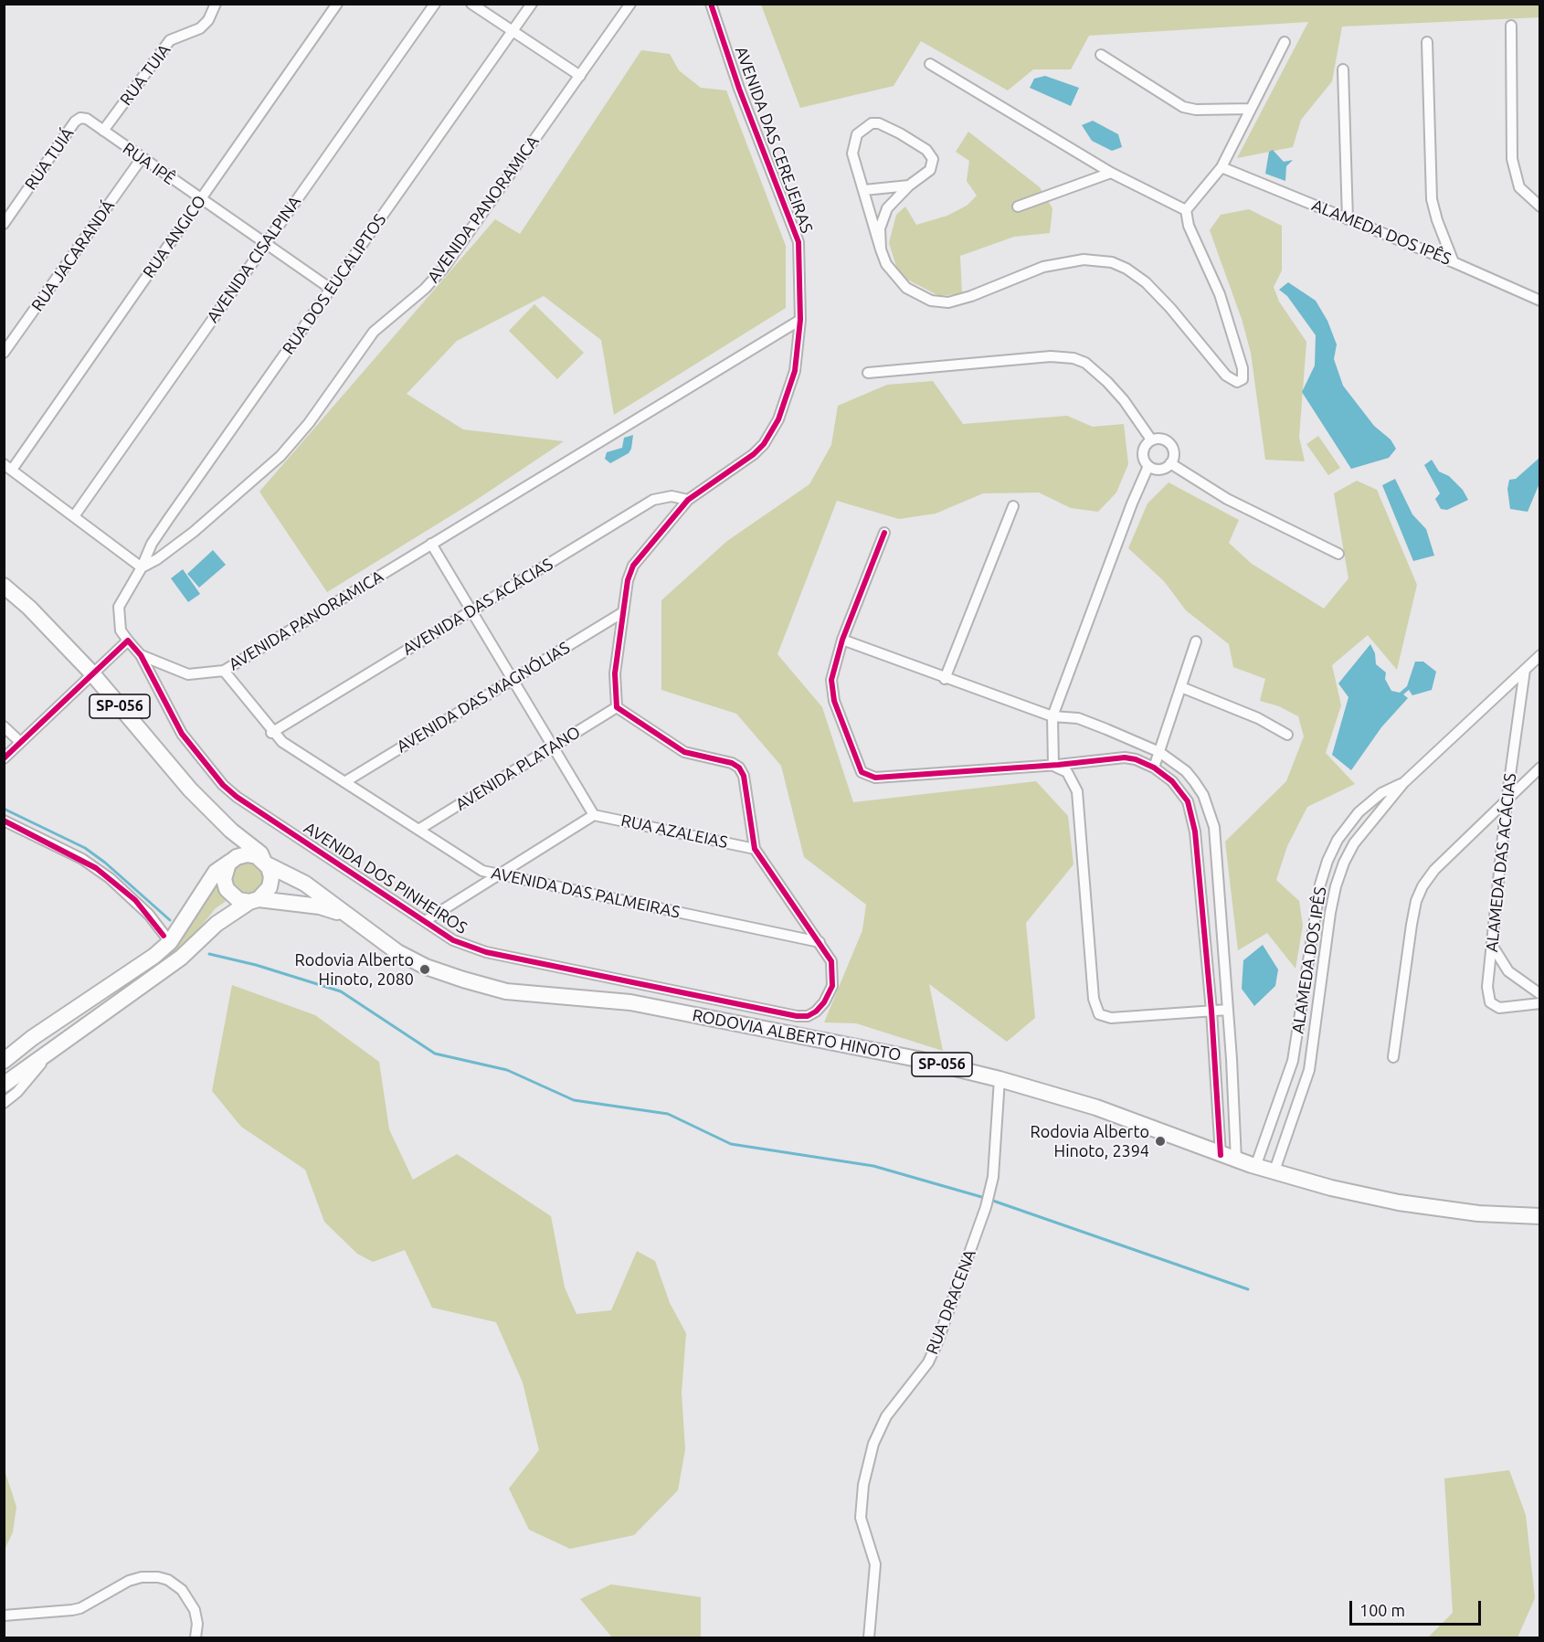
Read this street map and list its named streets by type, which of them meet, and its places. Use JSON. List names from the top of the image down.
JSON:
{
  "streets": {
    "main road": ["SP-056", "RODOVIA ALBERTO HINOTO"],
    "street": [
      "RUA TUIA",
      "AVENIDA DAS CEREJEIRAS",
      "RUA TUIÁ",
      "RUA IPÊ",
      "AVENIDA PANORAMICA",
      "ALAMEDA DOS IPÊS",
      "RUA ANGICO",
      "RUA JACARANDÁ",
      "AVENIDA CISALPINA",
      "RUA DOS EUCALIPTOS",
      "AVENIDA DAS ACÁCIAS",
      "AVENIDA DAS MAGNÓLIAS",
      "AVENIDA PLATANO",
      "RUA AZALEIAS",
      "ALAMEDA DAS ACÁCIAS",
      "AVENIDA DOS PINHEIROS",
      "AVENIDA DAS PALMEIRAS",
      "RUA DRACENA"
    ]
  },
  "crossings": [
    ["RUA TUIA", "RUA IPÊ"],
    ["AVENIDA DAS CEREJEIRAS", "AVENIDA PANORAMICA"],
    ["AVENIDA DAS CEREJEIRAS", "AVENIDA DAS ACÁCIAS"],
    ["AVENIDA DAS CEREJEIRAS", "AVENIDA DAS MAGNÓLIAS"],
    ["AVENIDA DAS CEREJEIRAS", "AVENIDA PLATANO"],
    ["RUA TUIÁ", "RUA IPÊ"],
    ["RUA IPÊ", "RUA ANGICO"],
    ["RUA IPÊ", "RUA JACARANDÁ"],
    ["RUA IPÊ", "AVENIDA CISALPINA"],
    ["RUA IPÊ", "RUA DOS EUCALIPTOS"],
    ["AVENIDA PANORAMICA", "RUA DOS EUCALIPTOS"],
    ["AVENIDA PANORAMICA", "AVENIDA DOS PINHEIROS"],
    ["AVENIDA PANORAMICA", "AVENIDA DAS PALMEIRAS"],
    ["ALAMEDA DOS IPÊS", "ALAMEDA DAS ACÁCIAS"],
    ["ALAMEDA DOS IPÊS", "RODOVIA ALBERTO HINOTO"],
    ["AVENIDA DAS ACÁCIAS", "AVENIDA DAS PALMEIRAS"],
    ["AVENIDA DAS MAGNÓLIAS", "AVENIDA DAS PALMEIRAS"],
    ["AVENIDA PLATANO", "AVENIDA DAS PALMEIRAS"],
    ["AVENIDA DOS PINHEIROS", "AVENIDA DAS PALMEIRAS"],
    ["RODOVIA ALBERTO HINOTO", "RUA DRACENA"]
  ],
  "places": ["Rodovia Alberto Hinoto, 2080", "Rodovia Alberto Hinoto, 2394"],
  "scale_bar": "100 m"
}
